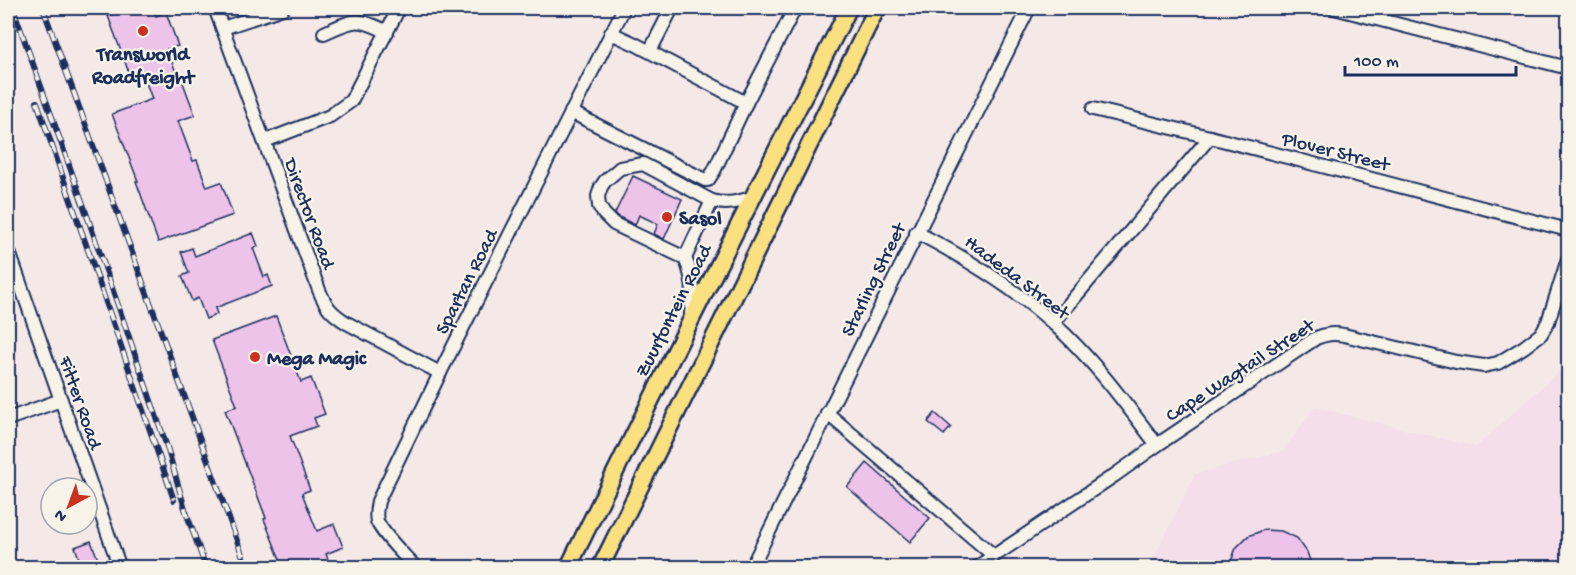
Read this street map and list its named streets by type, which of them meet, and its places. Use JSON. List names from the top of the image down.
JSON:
{
  "streets": {
    "main road": ["Zuurfontein Road"],
    "street": [
      "Plover Street",
      "Director Road",
      "Hadeda Street",
      "Starling Street",
      "Spartan Road",
      "Cape Wagtail Street",
      "Fitter Road"
    ]
  },
  "crossings": [
    ["Director Road", "Spartan Road"],
    ["Hadeda Street", "Starling Street"],
    ["Hadeda Street", "Cape Wagtail Street"]
  ],
  "places": ["Transworld Roadfreight", "Sasol", "Mega Magic"],
  "scale_bar": "100 m",
  "north": "bottom left"
}
